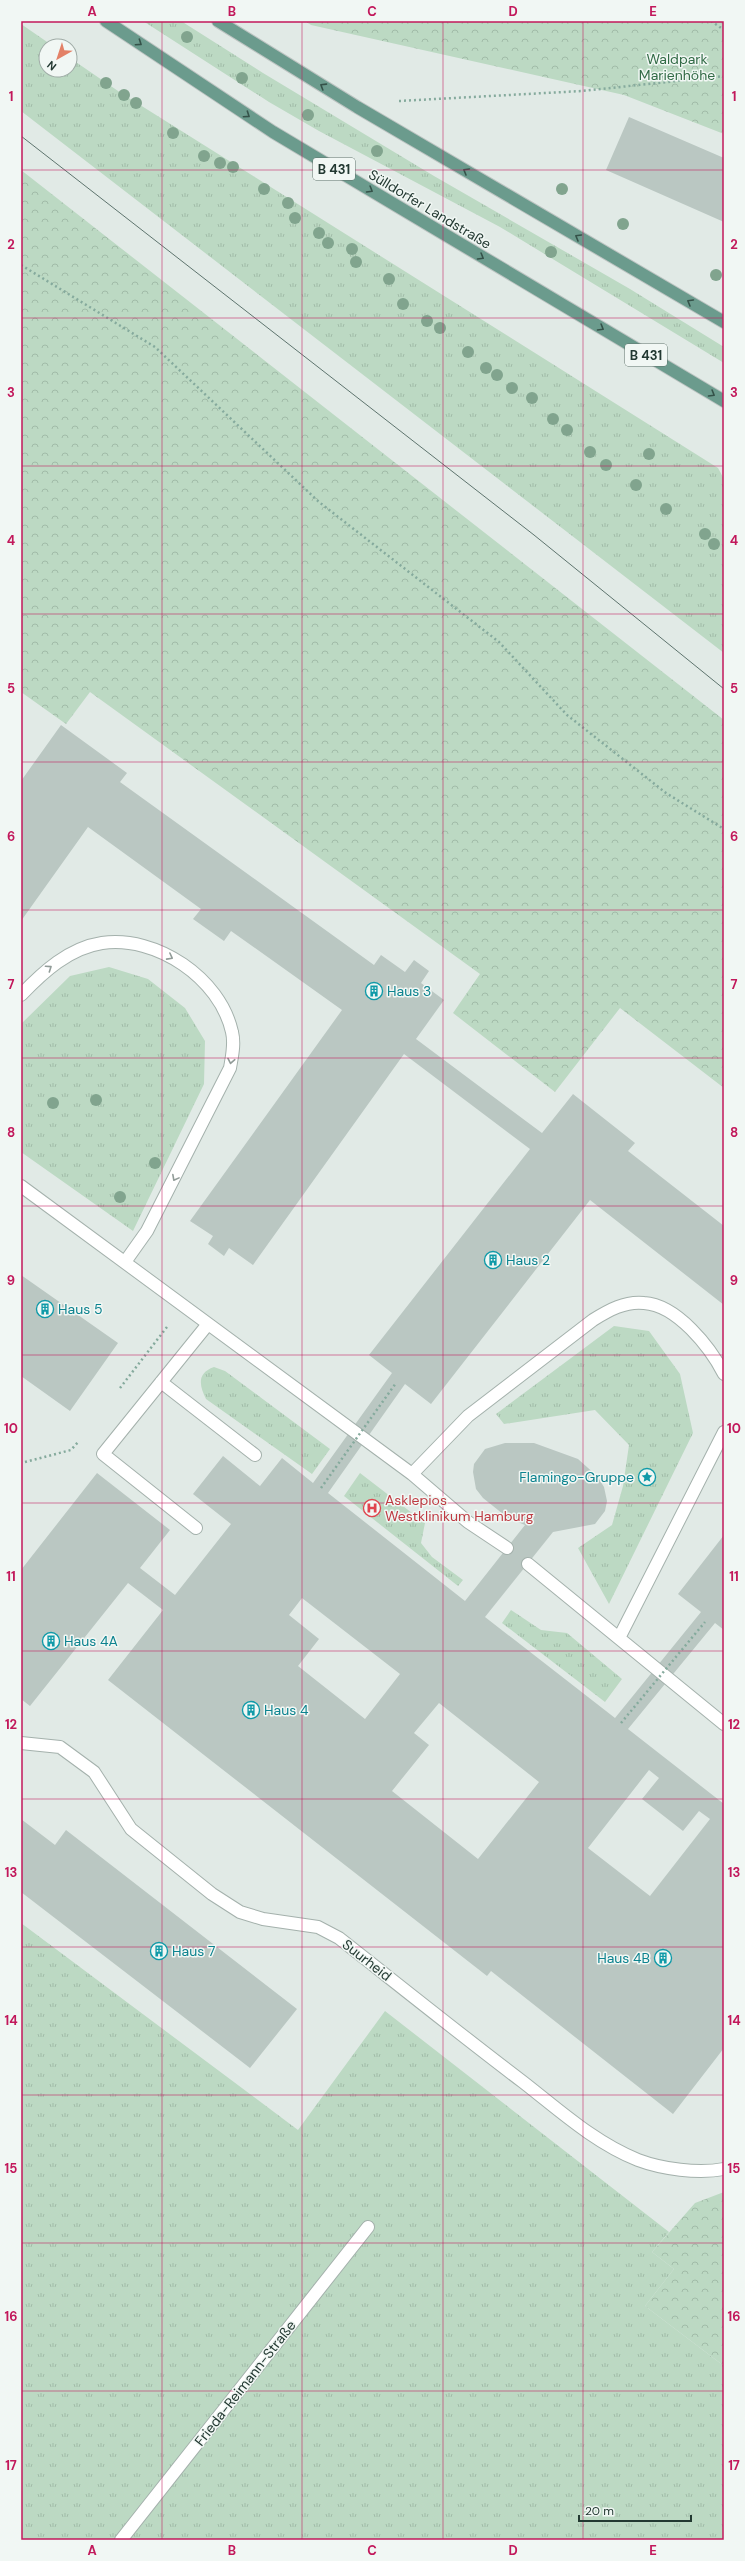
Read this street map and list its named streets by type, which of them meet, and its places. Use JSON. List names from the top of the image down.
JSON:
{
  "streets": {
    "main road": ["B 431", "Sülldorfer Landstraße"],
    "street": ["Suurheid", "Frieda-Reimann-Straße"]
  },
  "parks": ["Waldpark Marienhöhe"],
  "places": {
    "building": [
      "Haus 3",
      "Haus 2",
      "Haus 5",
      "Haus 4A",
      "Haus 4",
      "Haus 7",
      "Haus 4B"
    ],
    "place": ["Flamingo-Gruppe"],
    "hospital": ["Asklepios Westklinikum Hamburg"]
  },
  "scale_bar": "20 m",
  "north": "bottom left",
  "grid": {
    "columns": [
      "A",
      "B",
      "C",
      "D",
      "E"
    ],
    "rows": [
      "1",
      "2",
      "3",
      "4",
      "5",
      "6",
      "7",
      "8",
      "9",
      "10",
      "11",
      "12",
      "13",
      "14",
      "15",
      "16",
      "17"
    ]
  }
}
